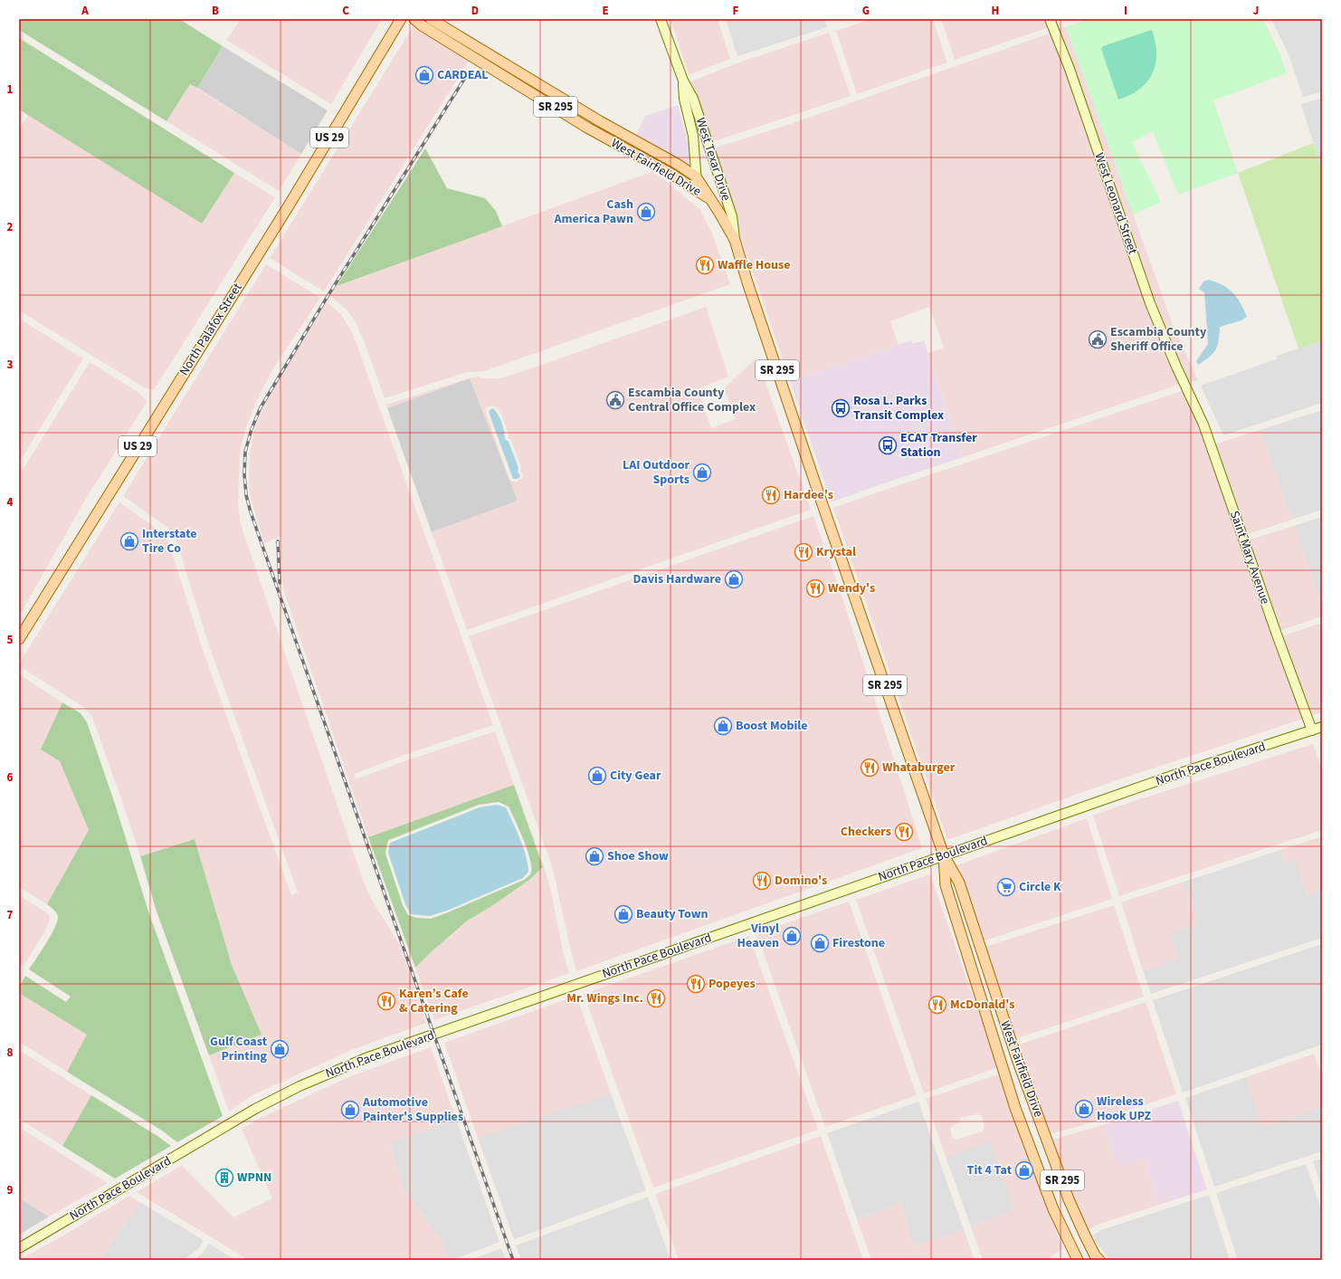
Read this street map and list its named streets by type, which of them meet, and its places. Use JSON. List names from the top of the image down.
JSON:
{
  "streets": {
    "main road": [
      "SR 295",
      "US 29",
      "West Texar Drive",
      "West Fairfield Drive",
      "West Leonard Street",
      "North Palafox Street",
      "Saint Mary Avenue",
      "North Pace Boulevard"
    ]
  },
  "crossings": [
    ["SR 295", "West Texar Drive"],
    ["SR 295", "West Fairfield Drive"],
    ["West Texar Drive", "West Fairfield Drive"],
    ["West Fairfield Drive", "North Pace Boulevard"],
    ["West Leonard Street", "Saint Mary Avenue"],
    ["Saint Mary Avenue", "North Pace Boulevard"]
  ],
  "places": {
    "shop": [
      "CARDEAL",
      "Cash America Pawn",
      "LAI Outdoor Sports",
      "Interstate Tire Co",
      "Davis Hardware",
      "Boost Mobile",
      "City Gear",
      "Shoe Show",
      "Beauty Town",
      "Vinyl Heaven",
      "Firestone",
      "Gulf Coast Printing",
      "Wireless Hook UPZ",
      "Automotive Painter's Supplies",
      "Tit 4 Tat"
    ],
    "restaurant": [
      "Waffle House",
      "Hardee's",
      "Krystal",
      "Wendy's",
      "Whataburger",
      "Checkers",
      "Domino's",
      "Popeyes",
      "Mr. Wings Inc.",
      "Karen’s Cafe & Catering",
      "McDonald's"
    ],
    "public building": ["Escambia County Sheriff Office", "Escambia County Central Office Complex"],
    "bus stop": ["Rosa L. Parks Transit Complex", "ECAT Transfer Station"],
    "supermarket": ["Circle K"],
    "building": ["WPNN"]
  },
  "grid": {
    "columns": [
      "A",
      "B",
      "C",
      "D",
      "E",
      "F",
      "G",
      "H",
      "I",
      "J"
    ],
    "rows": [
      "1",
      "2",
      "3",
      "4",
      "5",
      "6",
      "7",
      "8",
      "9"
    ]
  }
}
